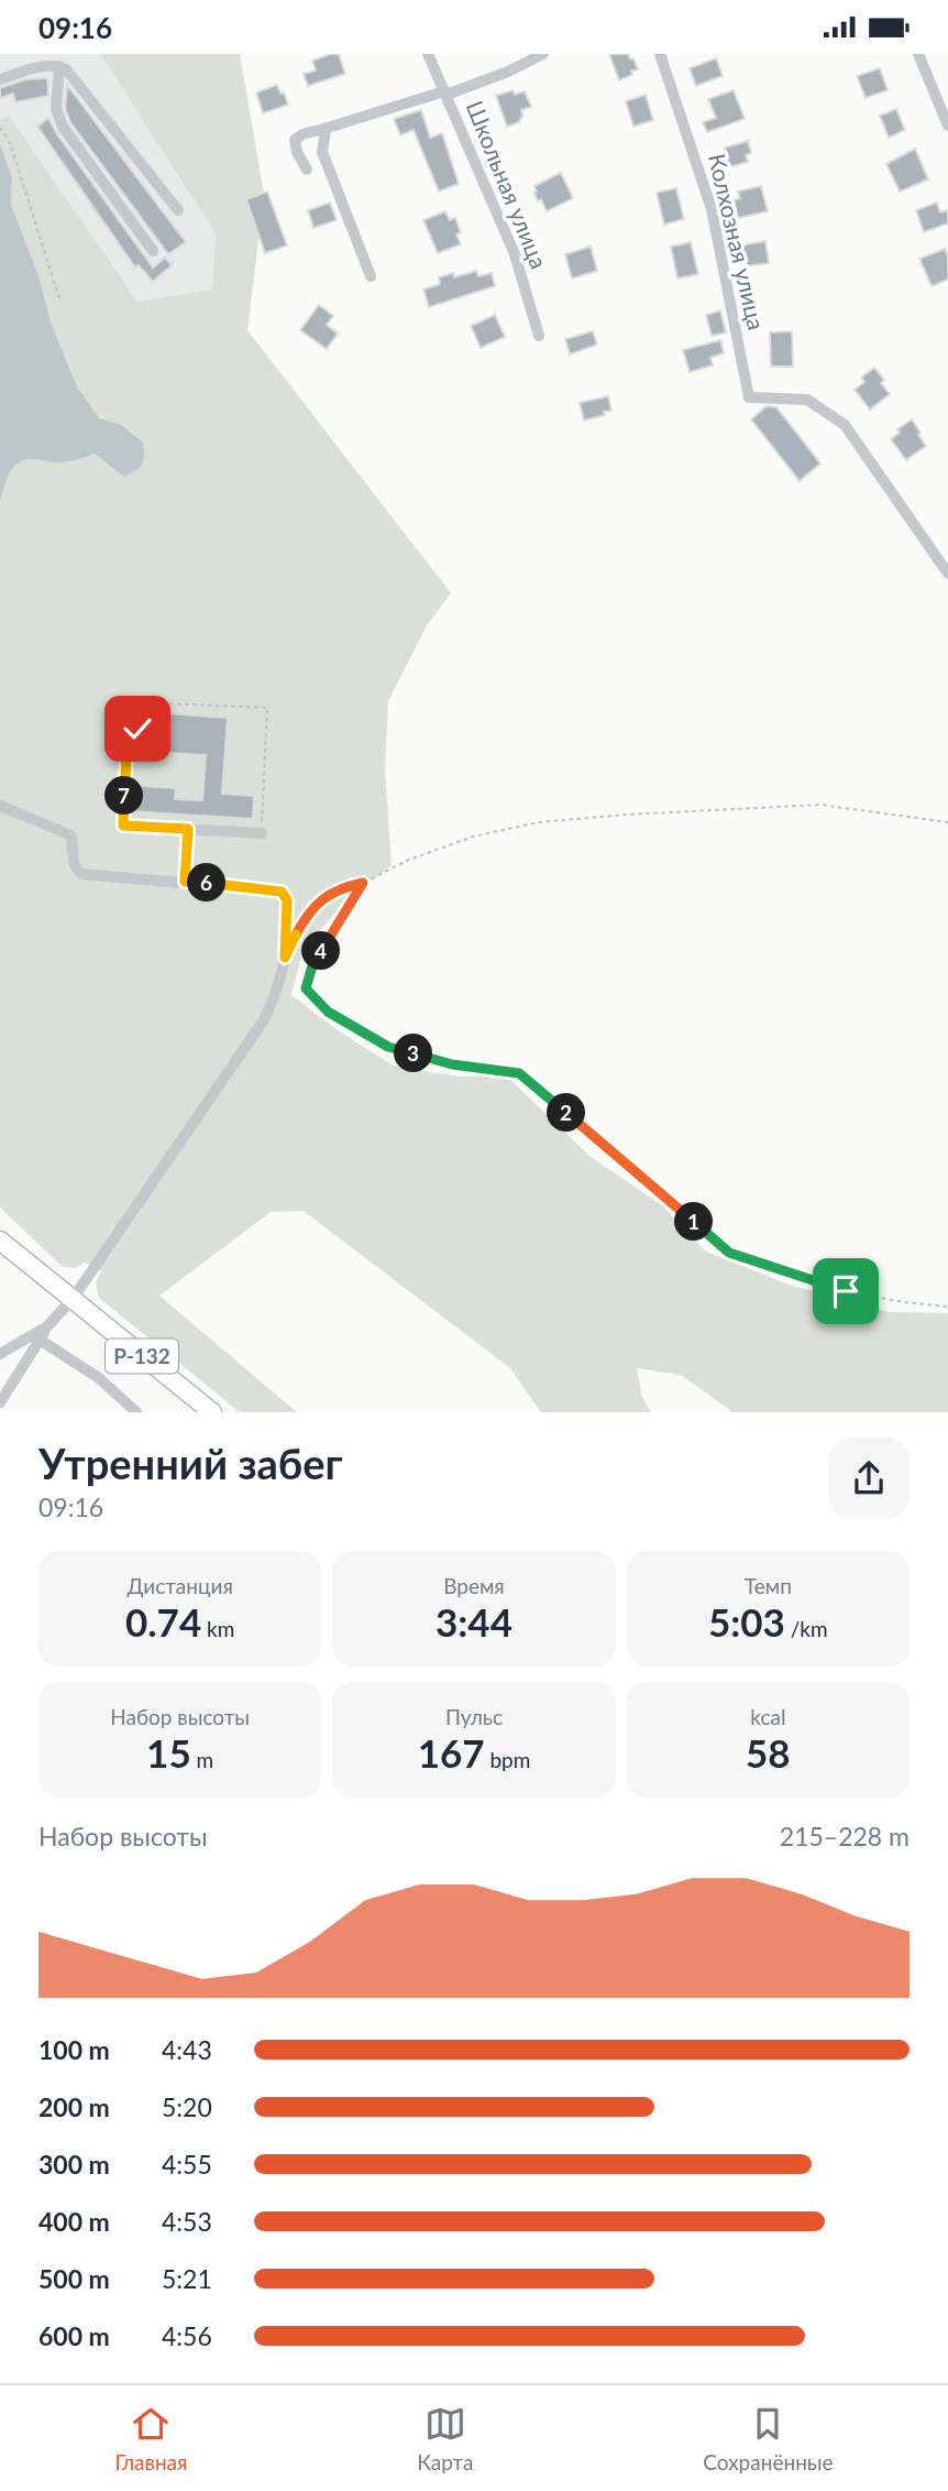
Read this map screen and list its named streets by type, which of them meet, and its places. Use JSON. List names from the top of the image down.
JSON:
{
  "streets": {
    "highway": ["Р-132"],
    "street": ["Школьная улица", "Колхозная улица"]
  },
  "page": {
    "status": "09:16",
    "pins": [
      "7",
      "6",
      "4",
      "3",
      "2",
      "1"
    ],
    "heading": ["Утренний забег", "09:16"],
    "stats": [
      ["Дистанция", "0.74 km"],
      ["Время", "3:44"],
      ["Темп", "5:03 /km"],
      ["Набор высоты", "15 m"],
      ["Пульс", "167 bpm"],
      ["kcal", "58"]
    ],
    "chart": ["Набор высоты", "215–228 m"],
    "list": [
      {
        "name": "100 m",
        "note": "4:43"
      },
      {
        "name": "200 m",
        "note": "5:20"
      },
      {
        "name": "300 m",
        "note": "4:55"
      },
      {
        "name": "400 m",
        "note": "4:53"
      },
      {
        "name": "500 m",
        "note": "5:21"
      },
      {
        "name": "600 m",
        "note": "4:56"
      }
    ],
    "tabs": ["Главная", "Карта", "Сохранённые"]
  }
}
